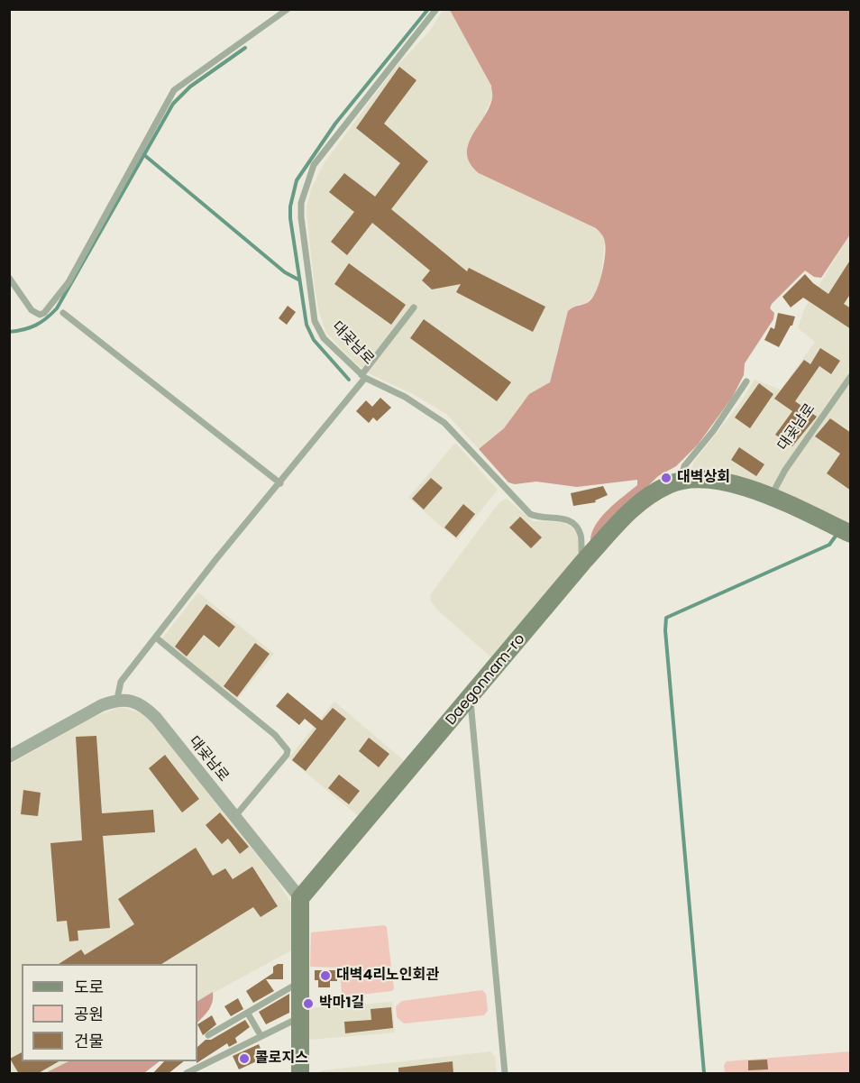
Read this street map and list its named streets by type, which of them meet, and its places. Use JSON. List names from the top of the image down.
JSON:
{
  "streets": {
    "street": ["대곶남로", "Daegonnam-ro"]
  },
  "crossings": [
    ["대곶남로", "Daegonnam-ro"]
  ],
  "places": [
    "대벽상회",
    "대벽4리노인회관",
    "박마1길",
    "콜로지스"
  ],
  "legend": ["도로", "공원", "건물"]
}
